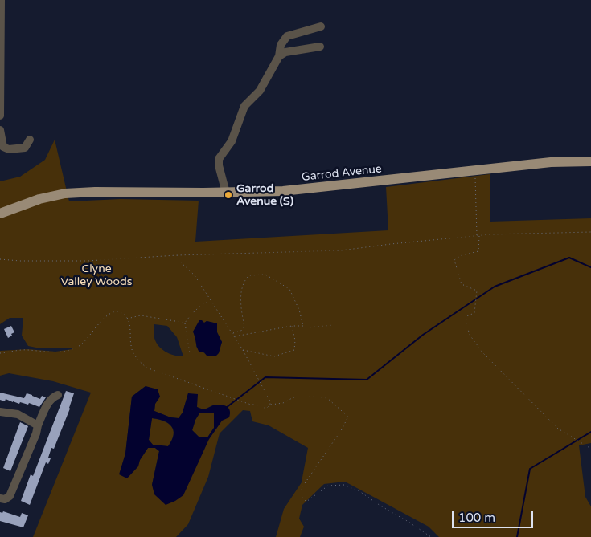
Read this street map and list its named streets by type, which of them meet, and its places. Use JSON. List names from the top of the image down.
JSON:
{
  "streets": {
    "main road": ["Garrod Avenue"]
  },
  "parks": ["Clyne Valley Woods"],
  "places": ["Garrod Avenue (S)"],
  "scale_bar": "100 m"
}
